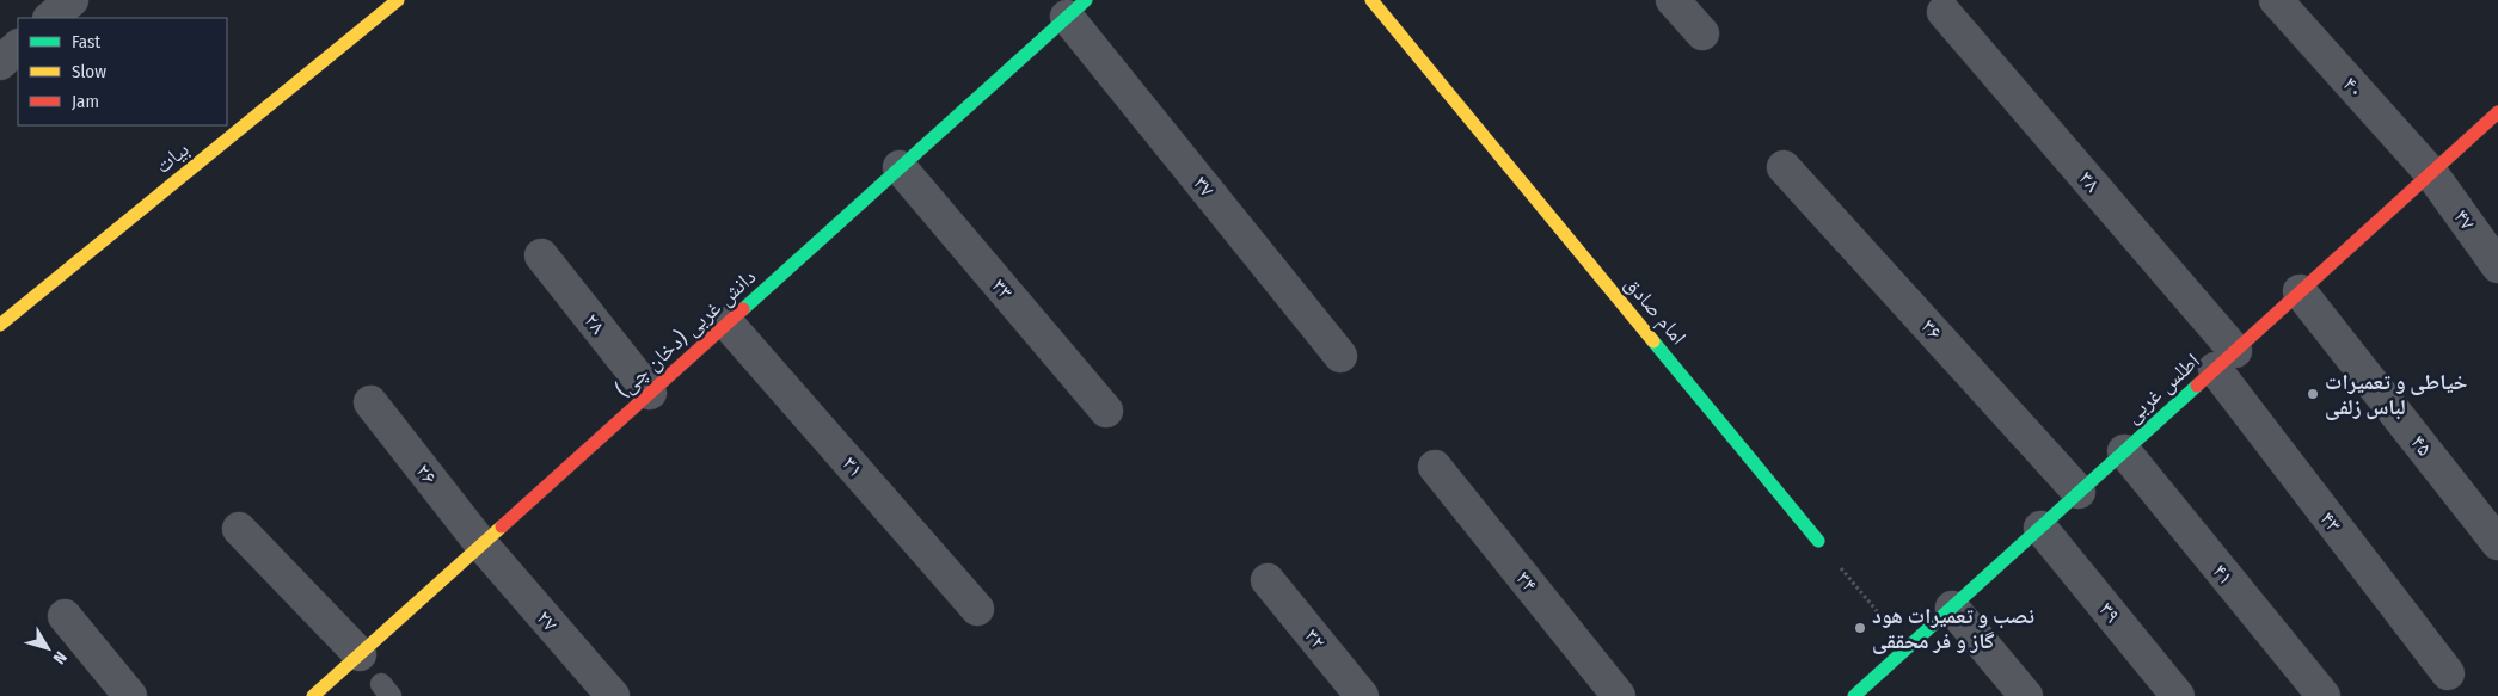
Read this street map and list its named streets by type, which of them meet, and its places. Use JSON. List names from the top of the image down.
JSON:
{
  "streets": {
    "street": [
      "۴۰",
      "بیات",
      "۳۸",
      "۳۷",
      "۴۷",
      "۳۳",
      "امام صادق",
      "۲۸",
      "۳۶",
      "دانش غربی (دخان چی)",
      "اطلس غربی",
      "۴۵",
      "۳۱",
      "۲۶",
      "۴۳",
      "۴۱",
      "۳۴",
      "۳۹",
      "۲۷",
      "۳۲"
    ]
  },
  "crossings": [
    ["۴۰", "۴۷"],
    ["۴۰", "اطلس غربی"],
    ["۳۸", "اطلس غربی"],
    ["۳۸", "۴۳"],
    ["۳۷", "دانش غربی (دخان چی)"],
    ["۴۷", "اطلس غربی"],
    ["۳۳", "دانش غربی (دخان چی)"],
    ["۲۸", "دانش غربی (دخان چی)"],
    ["۳۶", "اطلس غربی"],
    ["دانش غربی (دخان چی)", "۳۱"],
    ["دانش غربی (دخان چی)", "۲۶"],
    ["دانش غربی (دخان چی)", "۲۷"],
    ["اطلس غربی", "۴۵"],
    ["اطلس غربی", "۴۳"],
    ["اطلس غربی", "۴۱"],
    ["اطلس غربی", "۳۹"],
    ["۲۶", "۲۷"]
  ],
  "places": ["خیاطی و تعمیرات لباس زلفی", "نصب و تعمیرات هود گاز و فر محققی"],
  "legend": ["Fast", "Slow", "Jam"],
  "north": "bottom right"
}
